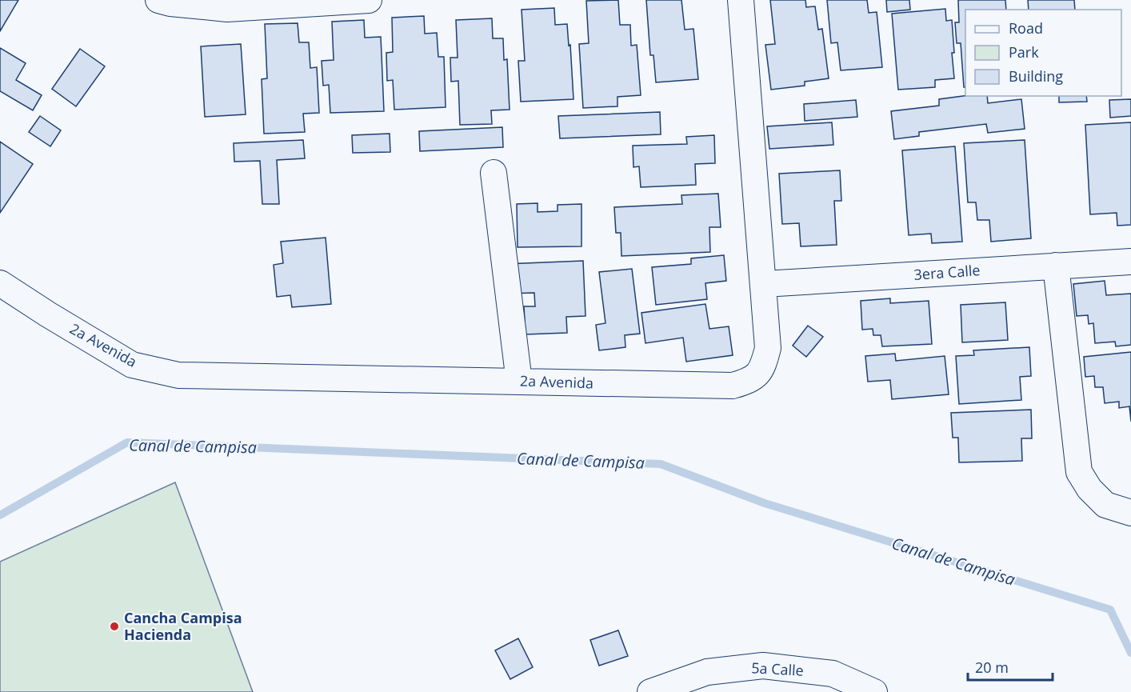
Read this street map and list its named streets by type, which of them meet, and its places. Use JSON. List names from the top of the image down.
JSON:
{
  "streets": {
    "street": ["3era Calle", "2a Avenida", "5a Calle"]
  },
  "crossings": [
    ["3era Calle", "2a Avenida"]
  ],
  "water": ["Canal de Campisa"],
  "places": ["Cancha Campisa Hacienda"],
  "legend": ["Road", "Park", "Building"],
  "scale_bar": "20 m"
}
